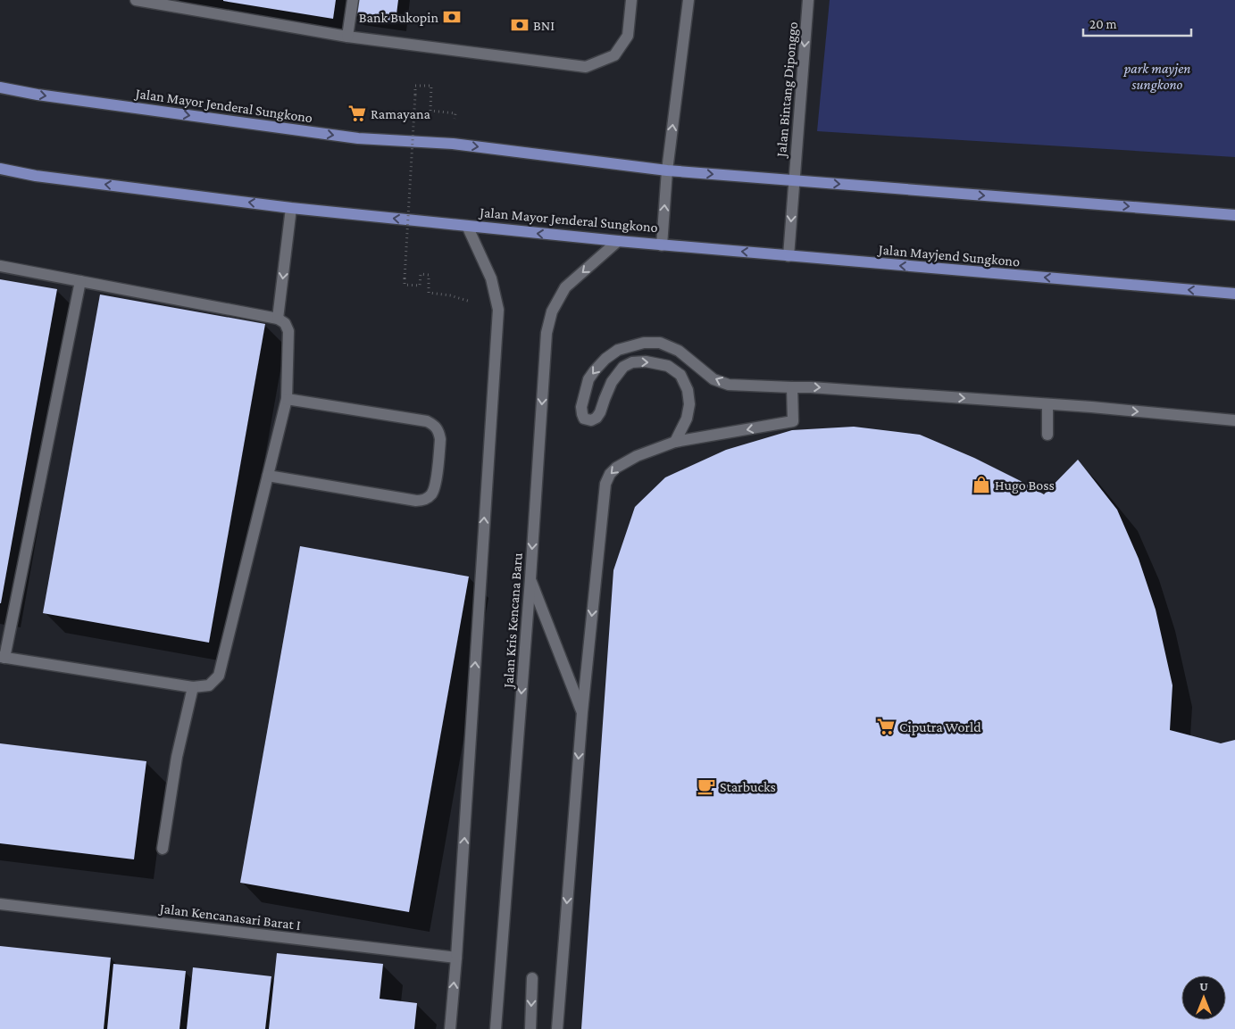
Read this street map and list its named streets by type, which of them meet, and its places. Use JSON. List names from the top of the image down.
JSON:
{
  "streets": {
    "main road": ["Jalan Mayor Jenderal Sungkono", "Jalan Mayjend Sungkono"],
    "street": ["Jalan Bintang Diponggo", "Jalan Kris Kencana Baru", "Jalan Kencanasari Barat I"]
  },
  "crossings": [
    ["Jalan Mayor Jenderal Sungkono", "Jalan Mayjend Sungkono"],
    ["Jalan Mayor Jenderal Sungkono", "Jalan Kris Kencana Baru"]
  ],
  "one_way": ["Jalan Bintang Diponggo"],
  "parks": ["park mayjen sungkono"],
  "places": {
    "bank": ["Bank Bukopin", "BNI"],
    "supermarket": ["Ramayana", "Ciputra World"],
    "shop": ["Hugo Boss"],
    "cafe": ["Starbucks"]
  },
  "scale_bar": "20 m",
  "north": "top"
}
